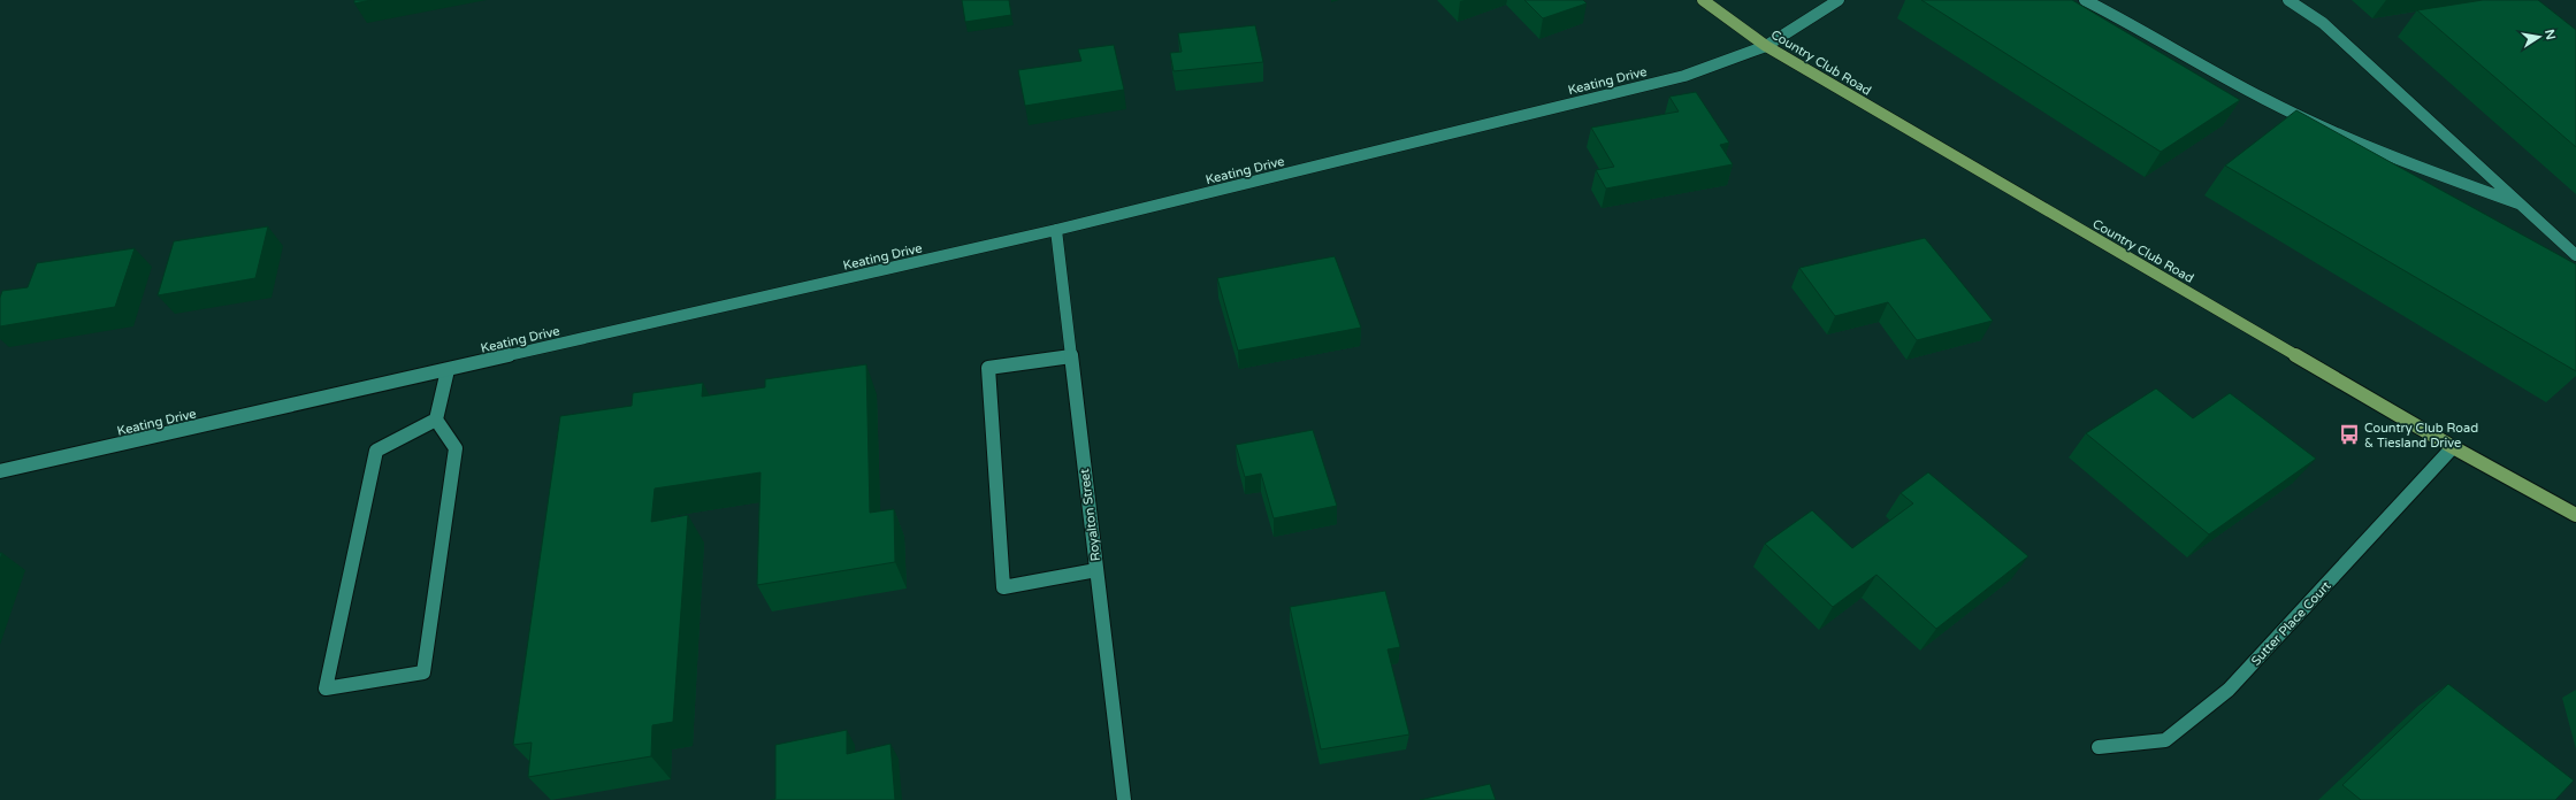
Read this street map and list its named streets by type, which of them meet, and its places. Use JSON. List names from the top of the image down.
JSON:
{
  "streets": {
    "main road": ["Country Club Road"],
    "street": ["Keating Drive", "Royalton Street", "Sutter Place Court"]
  },
  "crossings": [
    ["Country Club Road", "Keating Drive"],
    ["Country Club Road", "Sutter Place Court"],
    ["Keating Drive", "Royalton Street"]
  ],
  "places": {
    "bus stop": ["Country Club Road & Tiesland Drive"]
  },
  "north": "right"
}
